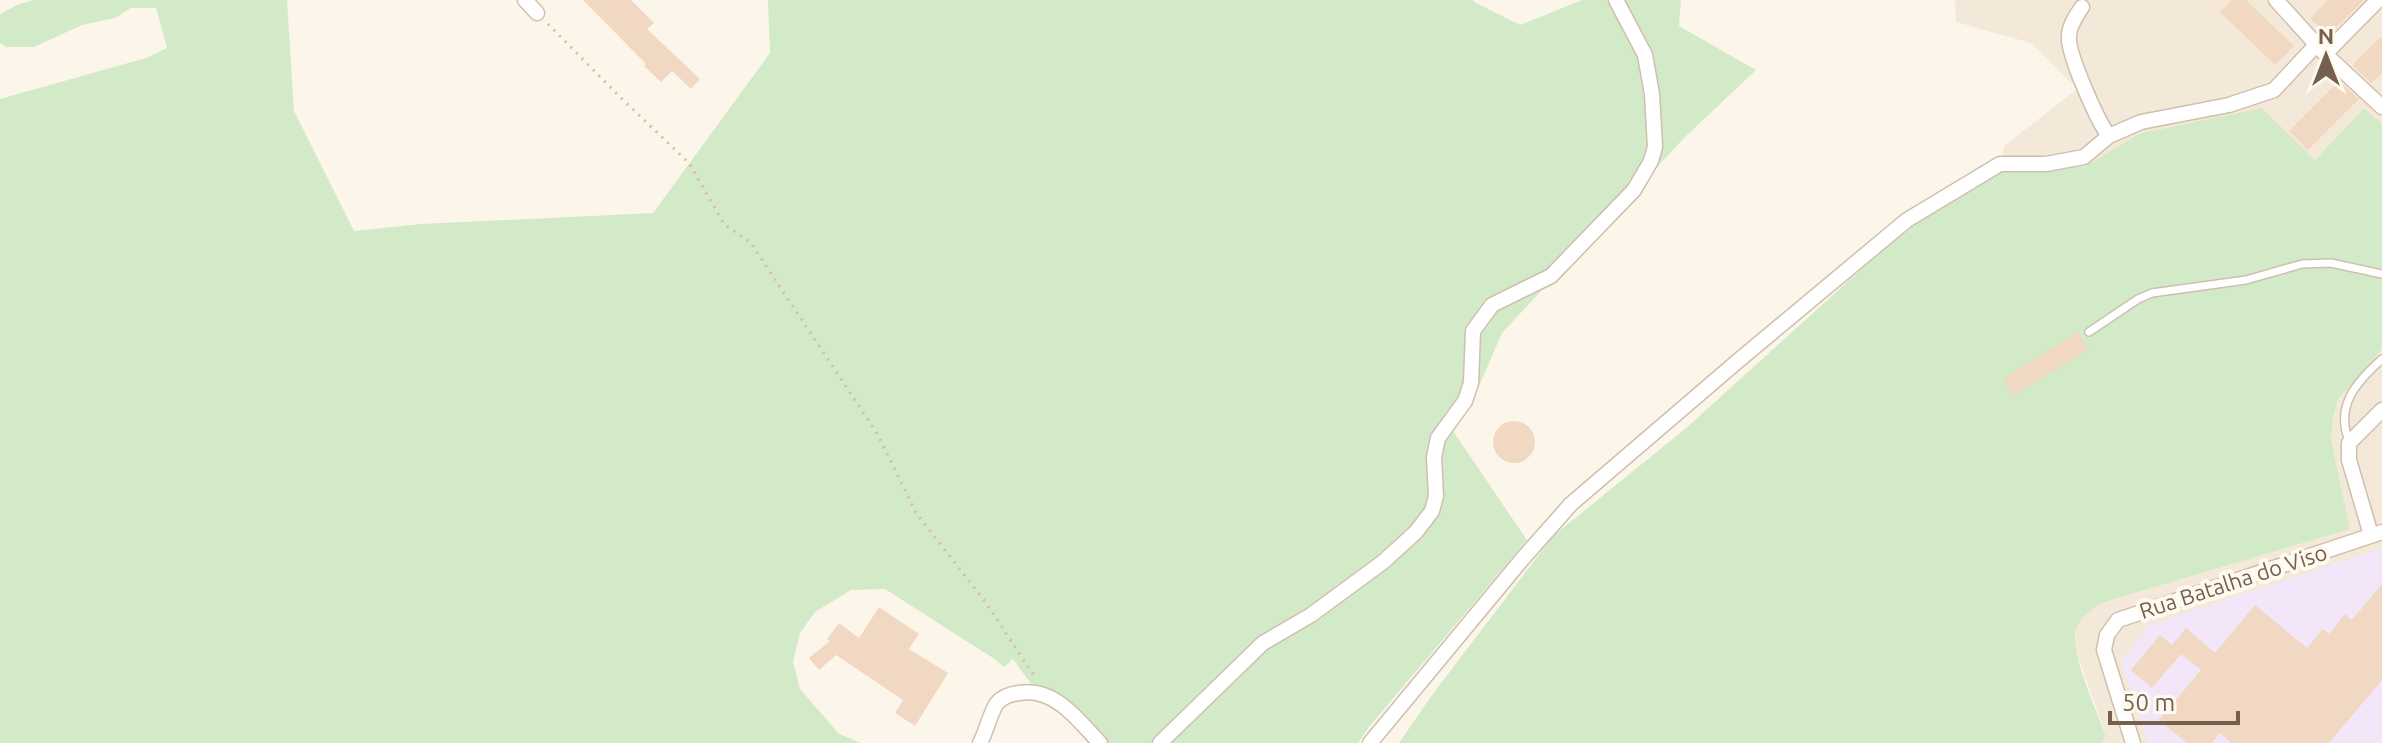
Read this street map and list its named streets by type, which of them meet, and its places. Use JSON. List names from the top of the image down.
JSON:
{
  "streets": {
    "street": ["Rua Batalha do Viso"]
  },
  "scale_bar": "50 m",
  "north": "top"
}
